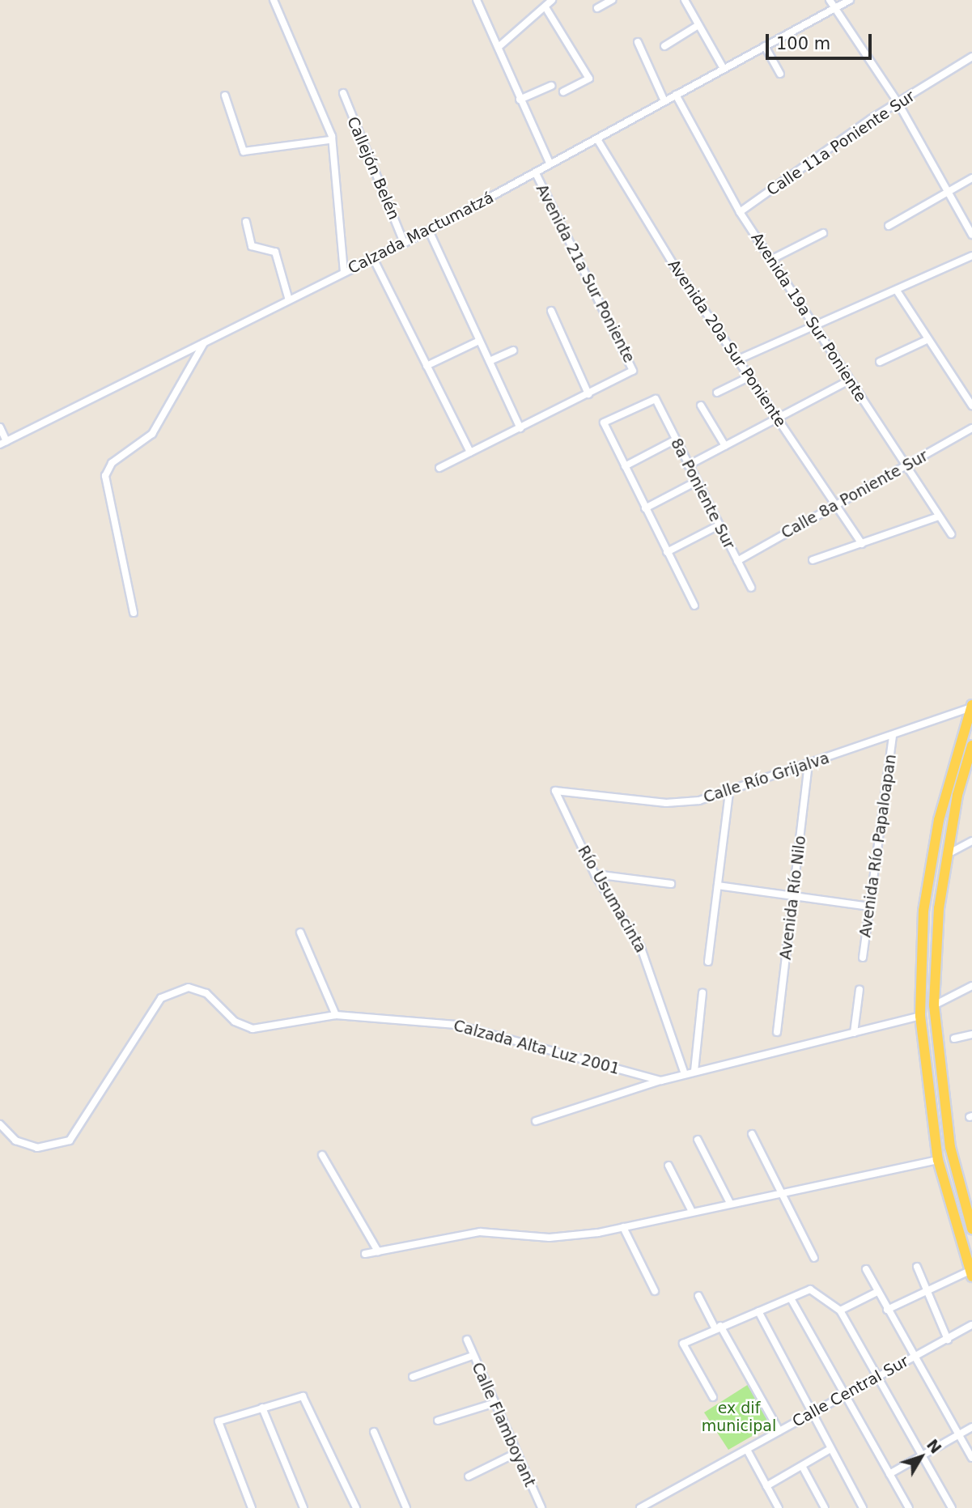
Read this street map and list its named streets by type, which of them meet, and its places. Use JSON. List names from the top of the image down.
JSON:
{
  "streets": {
    "street": [
      "Calle 11a Poniente Sur",
      "Callejón Belén",
      "Calzada Mactumatzá",
      "Avenida 21a Sur Poniente",
      "Avenida 19a Sur Poniente",
      "Avenida 20a Sur Poniente",
      "8a Poniente Sur",
      "Calle 8a Poniente Sur",
      "Calle Río Grijalva",
      "Avenida Río Papaloapan",
      "Avenida Río Nilo",
      "Río Usumacinta",
      "Calzada Alta Luz 2001",
      "Calle Central Sur",
      "Calle Flamboyant"
    ]
  },
  "crossings": [
    ["Calle 11a Poniente Sur", "Avenida 19a Sur Poniente"],
    ["Callejón Belén", "Calzada Mactumatzá"],
    ["Calzada Mactumatzá", "Avenida 21a Sur Poniente"],
    ["Calzada Mactumatzá", "Avenida 19a Sur Poniente"],
    ["Calzada Mactumatzá", "Avenida 20a Sur Poniente"],
    ["Avenida 19a Sur Poniente", "Calle 8a Poniente Sur"],
    ["Avenida 20a Sur Poniente", "Calle 8a Poniente Sur"],
    ["8a Poniente Sur", "Calle 8a Poniente Sur"],
    ["Calle Río Grijalva", "Avenida Río Papaloapan"],
    ["Calle Río Grijalva", "Avenida Río Nilo"],
    ["Calle Río Grijalva", "Río Usumacinta"]
  ],
  "parks": ["ex dif municipal"],
  "scale_bar": "100 m",
  "north": "top right"
}
